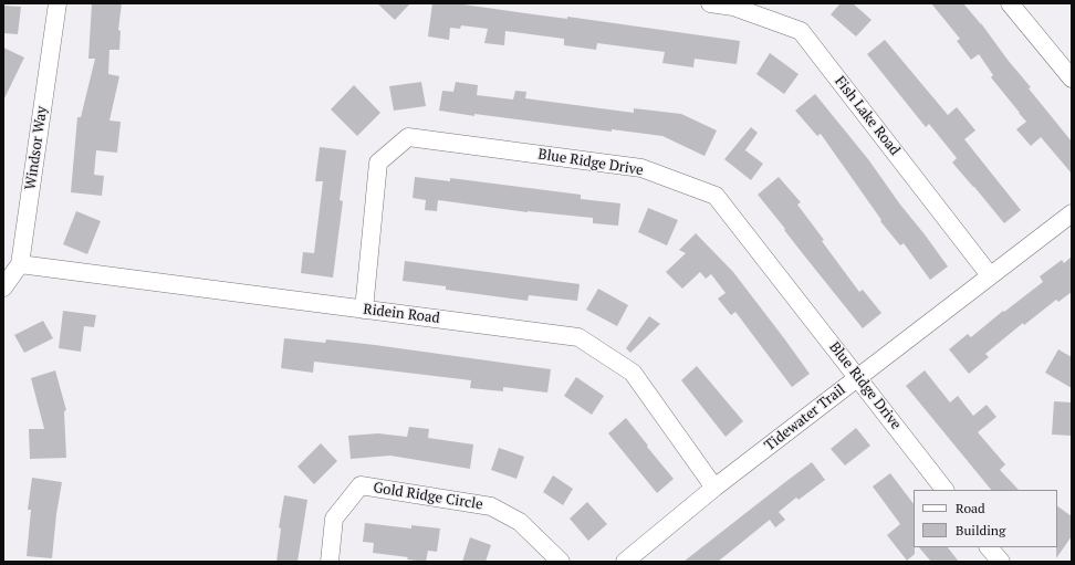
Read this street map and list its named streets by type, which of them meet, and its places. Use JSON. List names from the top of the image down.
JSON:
{
  "streets": {
    "street": [
      "Fish Lake Road",
      "Windsor Way",
      "Blue Ridge Drive",
      "Ridein Road",
      "Tidewater Trail",
      "Gold Ridge Circle"
    ]
  },
  "crossings": [
    ["Fish Lake Road", "Tidewater Trail"],
    ["Windsor Way", "Ridein Road"],
    ["Blue Ridge Drive", "Ridein Road"],
    ["Blue Ridge Drive", "Tidewater Trail"],
    ["Ridein Road", "Tidewater Trail"]
  ],
  "legend": ["Road", "Building"]
}
